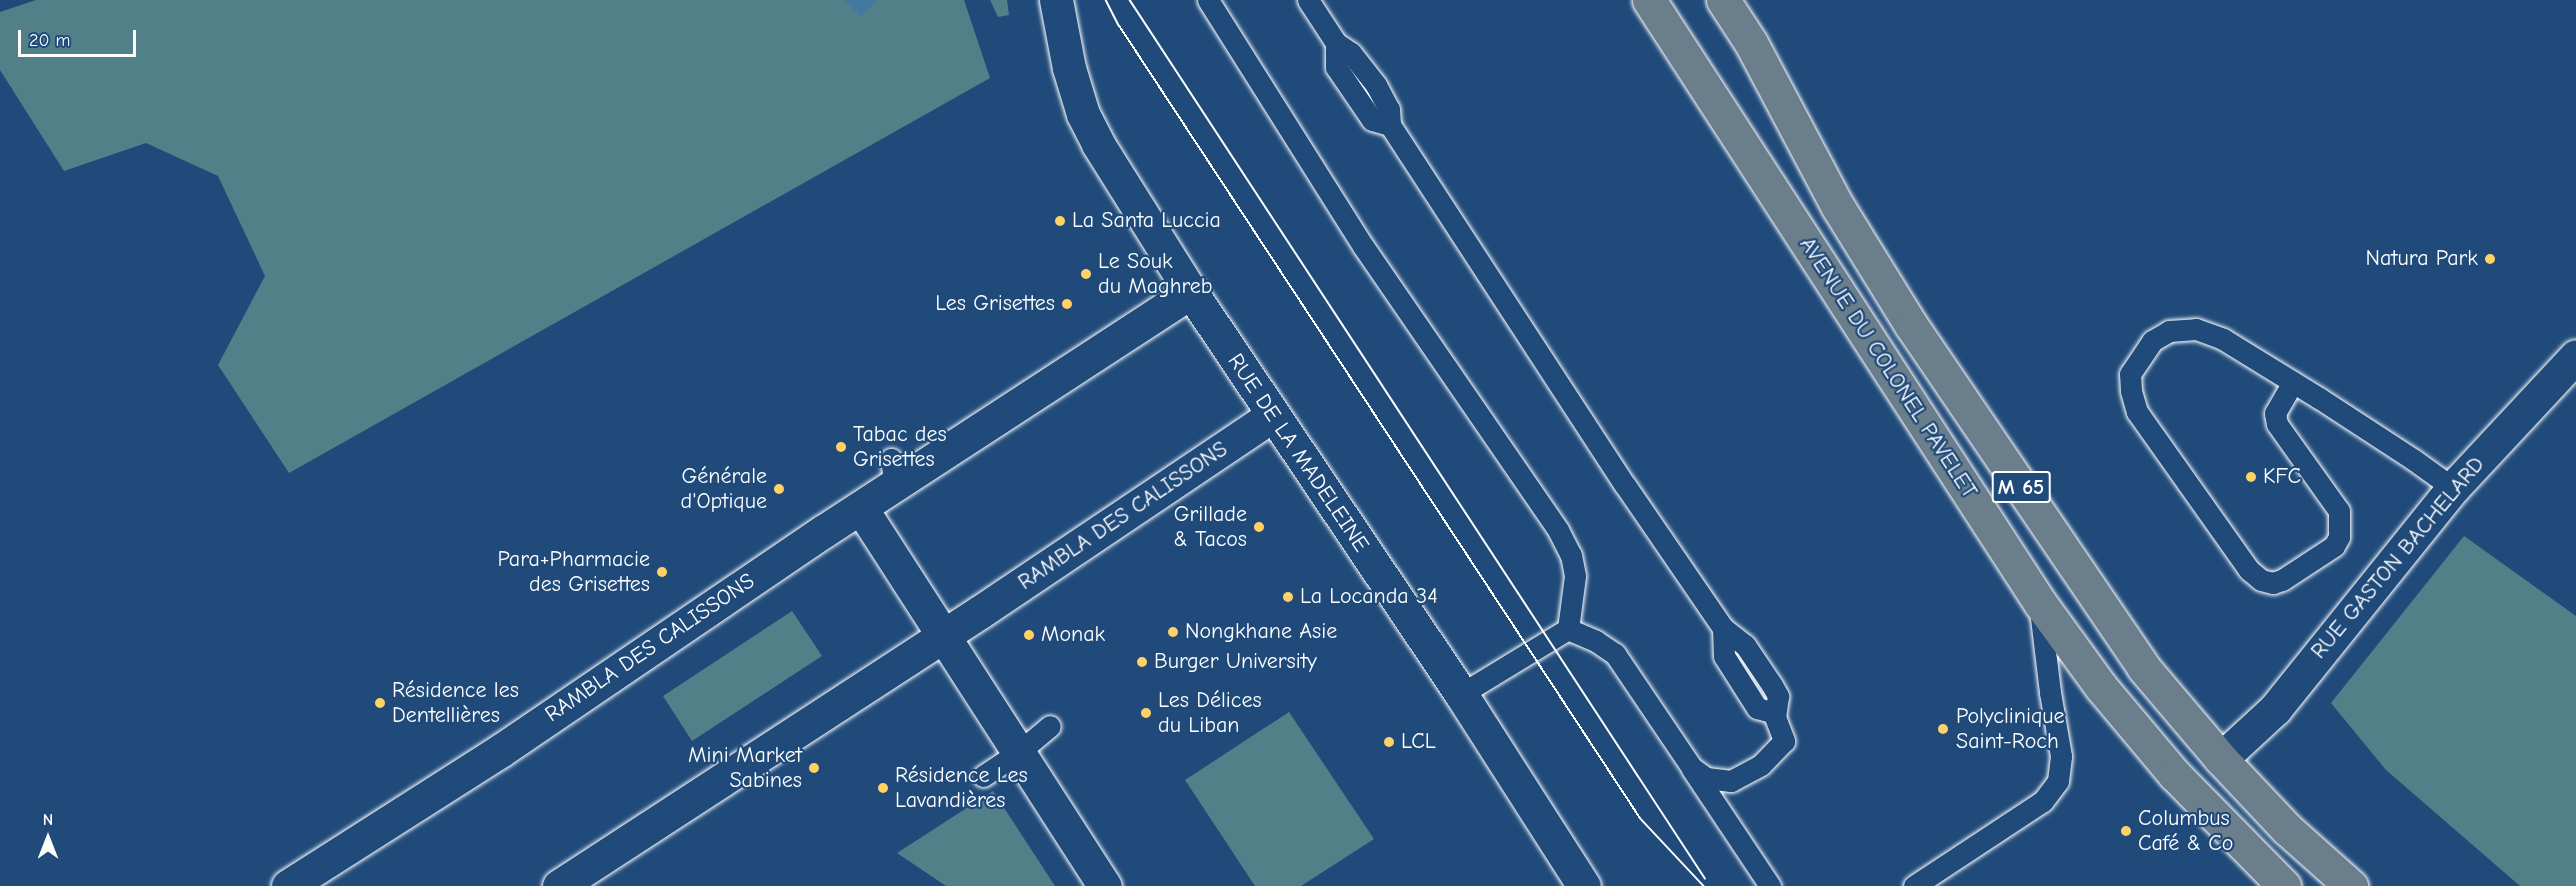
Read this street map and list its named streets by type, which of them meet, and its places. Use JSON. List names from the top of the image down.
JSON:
{
  "streets": {
    "main road": ["AVENUE DU COLONEL PAVELET", "M 65"],
    "street": ["RUE DE LA MADELEINE", "RAMBLA DES CALISSONS", "RUE GASTON BACHELARD"]
  },
  "crossings": [
    ["AVENUE DU COLONEL PAVELET", "RUE GASTON BACHELARD"],
    ["RUE DE LA MADELEINE", "RAMBLA DES CALISSONS"]
  ],
  "places": [
    "La Santa Luccia",
    "Natura Park",
    "Le Souk du Maghreb",
    "Les Grisettes",
    "Tabac des Grisettes",
    "KFC",
    "Générale d'Optique",
    "Grillade & Tacos",
    "Para+Pharmacie des Grisettes",
    "La Locanda 34",
    "Nongkhane Asie",
    "Monak",
    "Burger University",
    "Résidence les Dentellières",
    "Les Délices du Liban",
    "Polyclinique Saint-Roch",
    "LCL",
    "Mini Market Sabines",
    "Résidence Les Lavandières",
    "Columbus Café & Co"
  ],
  "scale_bar": "20 m",
  "north": "top"
}
